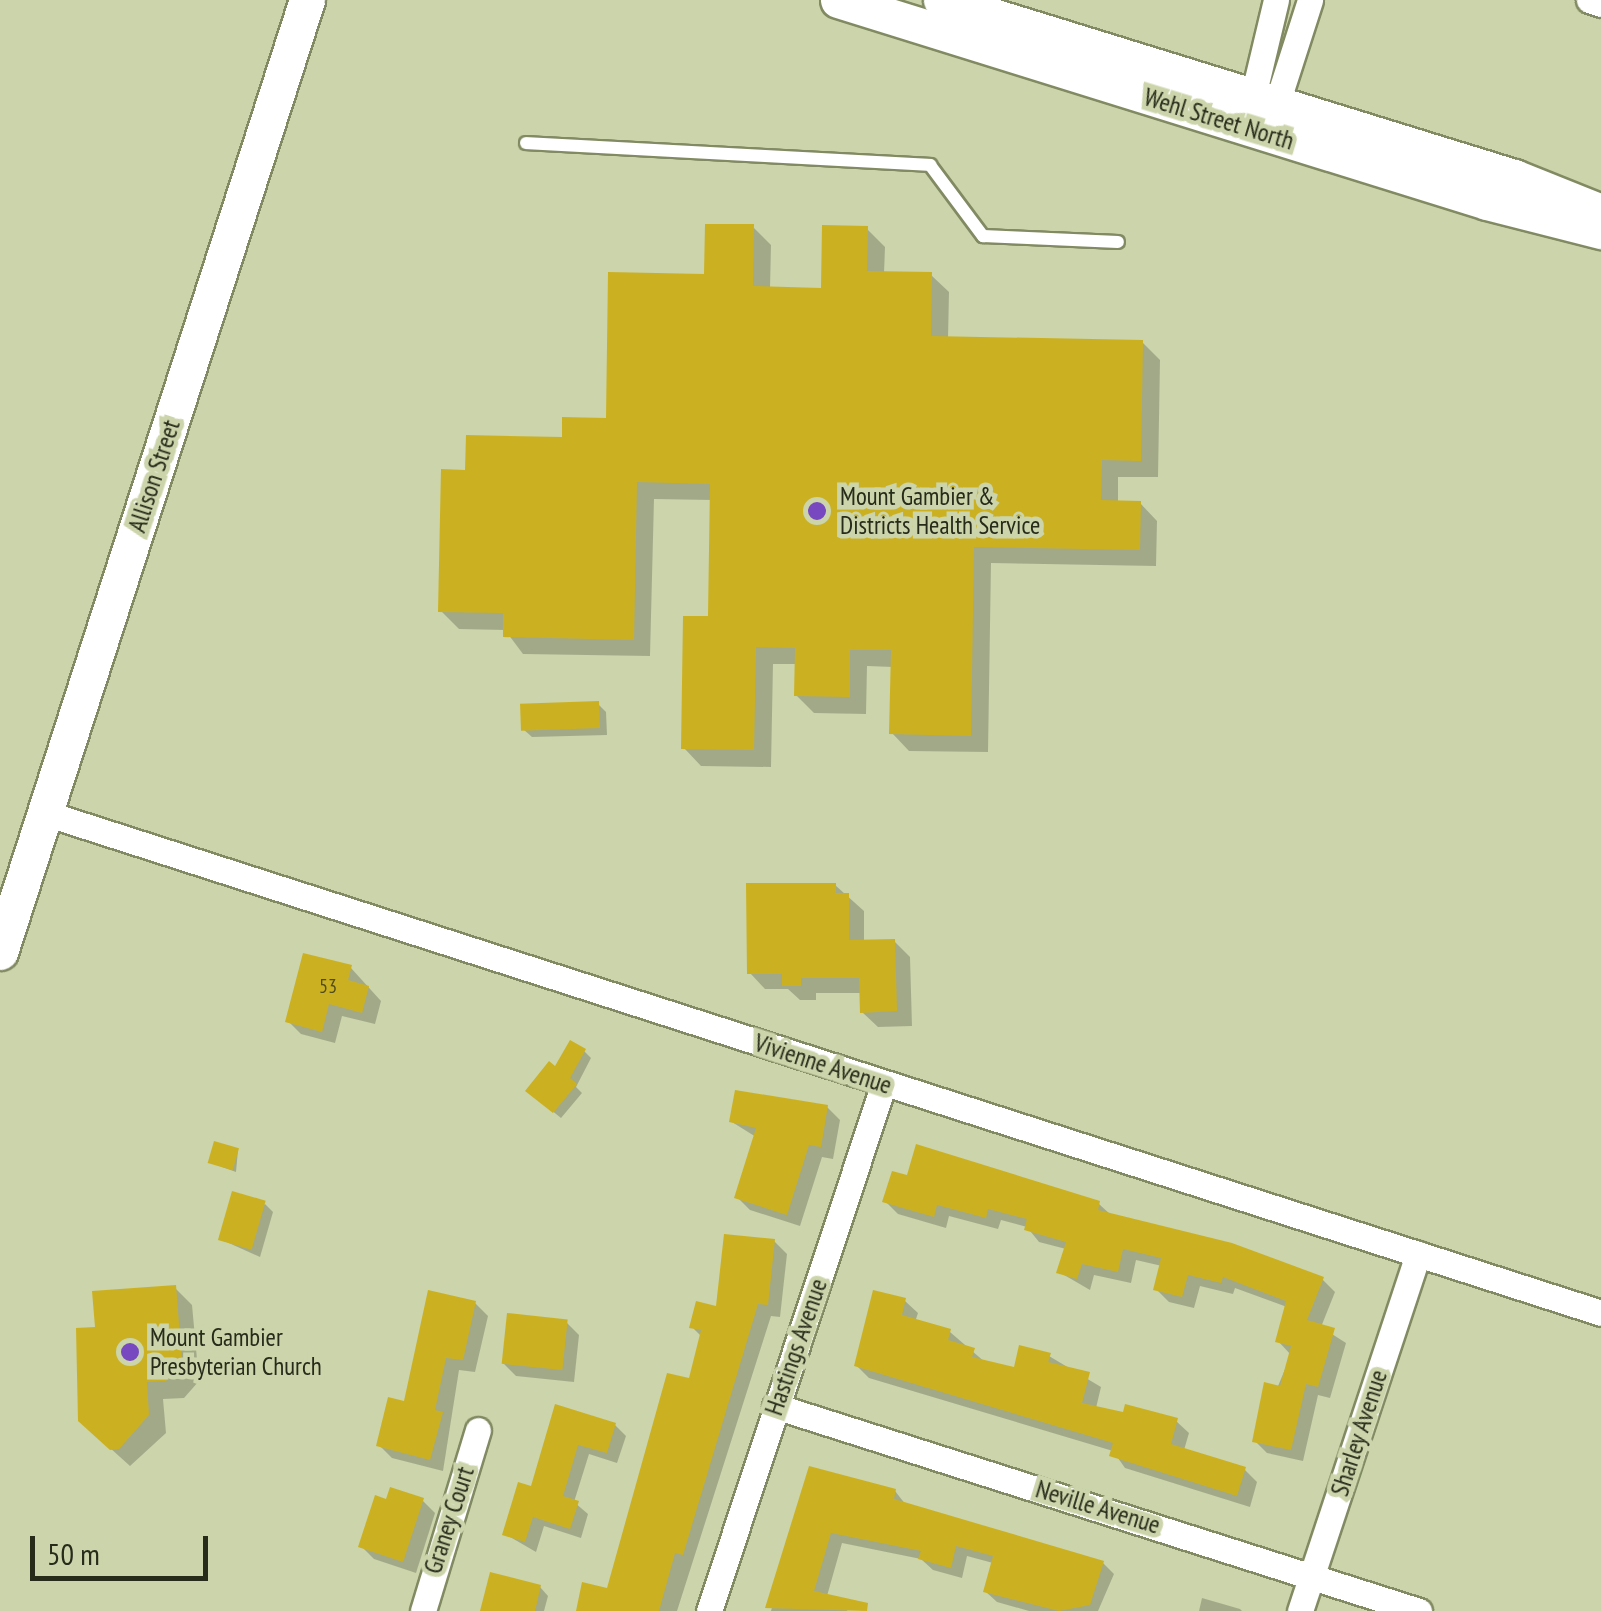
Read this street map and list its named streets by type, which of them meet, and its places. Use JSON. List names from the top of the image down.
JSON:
{
  "streets": {
    "street": [
      "Wehl Street North",
      "Allison Street",
      "Vivienne Avenue",
      "Hastings Avenue",
      "Sharley Avenue",
      "Neville Avenue",
      "Graney Court"
    ]
  },
  "crossings": [
    ["Allison Street", "Vivienne Avenue"],
    ["Vivienne Avenue", "Hastings Avenue"],
    ["Vivienne Avenue", "Sharley Avenue"],
    ["Hastings Avenue", "Neville Avenue"],
    ["Sharley Avenue", "Neville Avenue"]
  ],
  "places": ["Mount Gambier & Districts Health Service", "Mount Gambier Presbyterian Church"],
  "house_numbers": ["53"],
  "scale_bar": "50 m"
}
